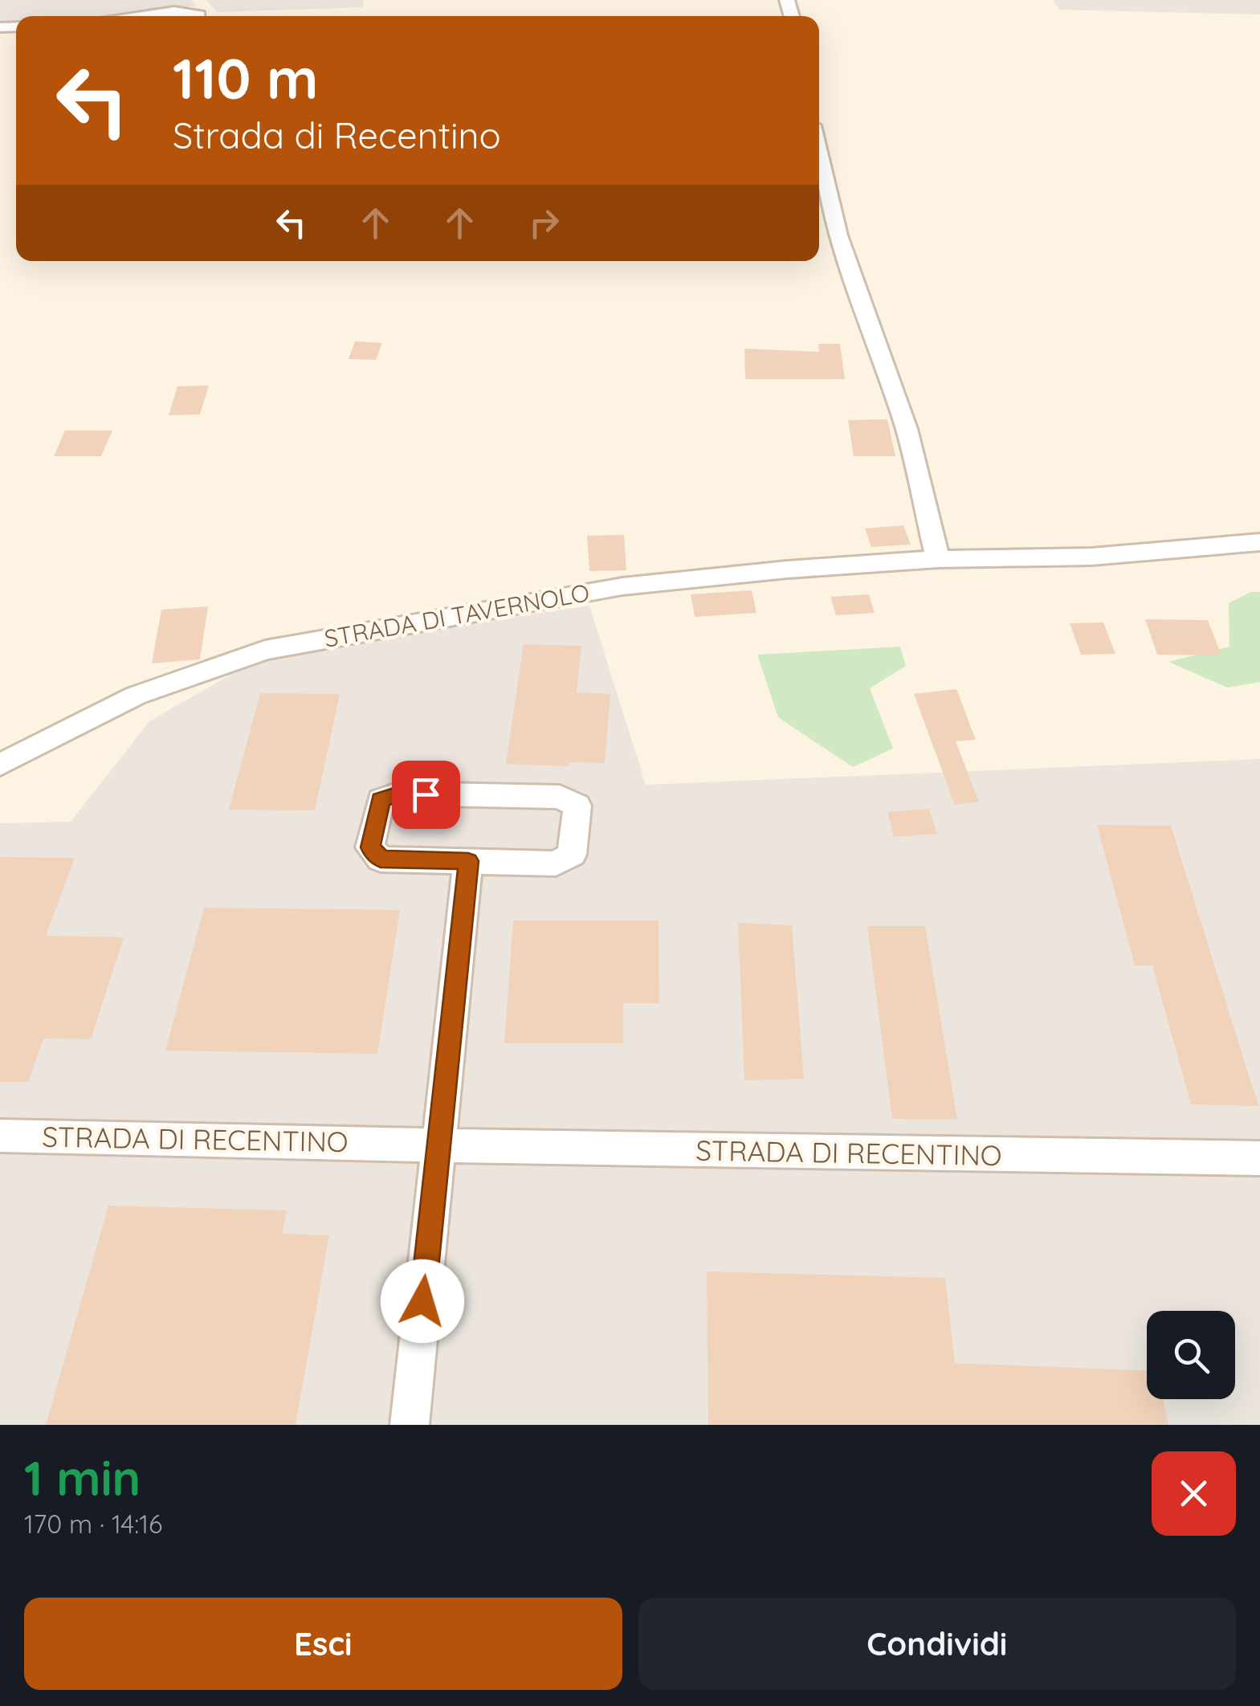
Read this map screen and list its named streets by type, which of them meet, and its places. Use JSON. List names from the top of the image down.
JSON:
{
  "streets": {
    "street": ["STRADA DI TAVERNOLO", "STRADA DI RECENTINO"]
  },
  "page": {
    "turn": ["110 m", "Strada di Recentino"],
    "heading": ["1 min", "170 m · 14:16"],
    "buttons": ["Esci", "Condividi"]
  }
}
